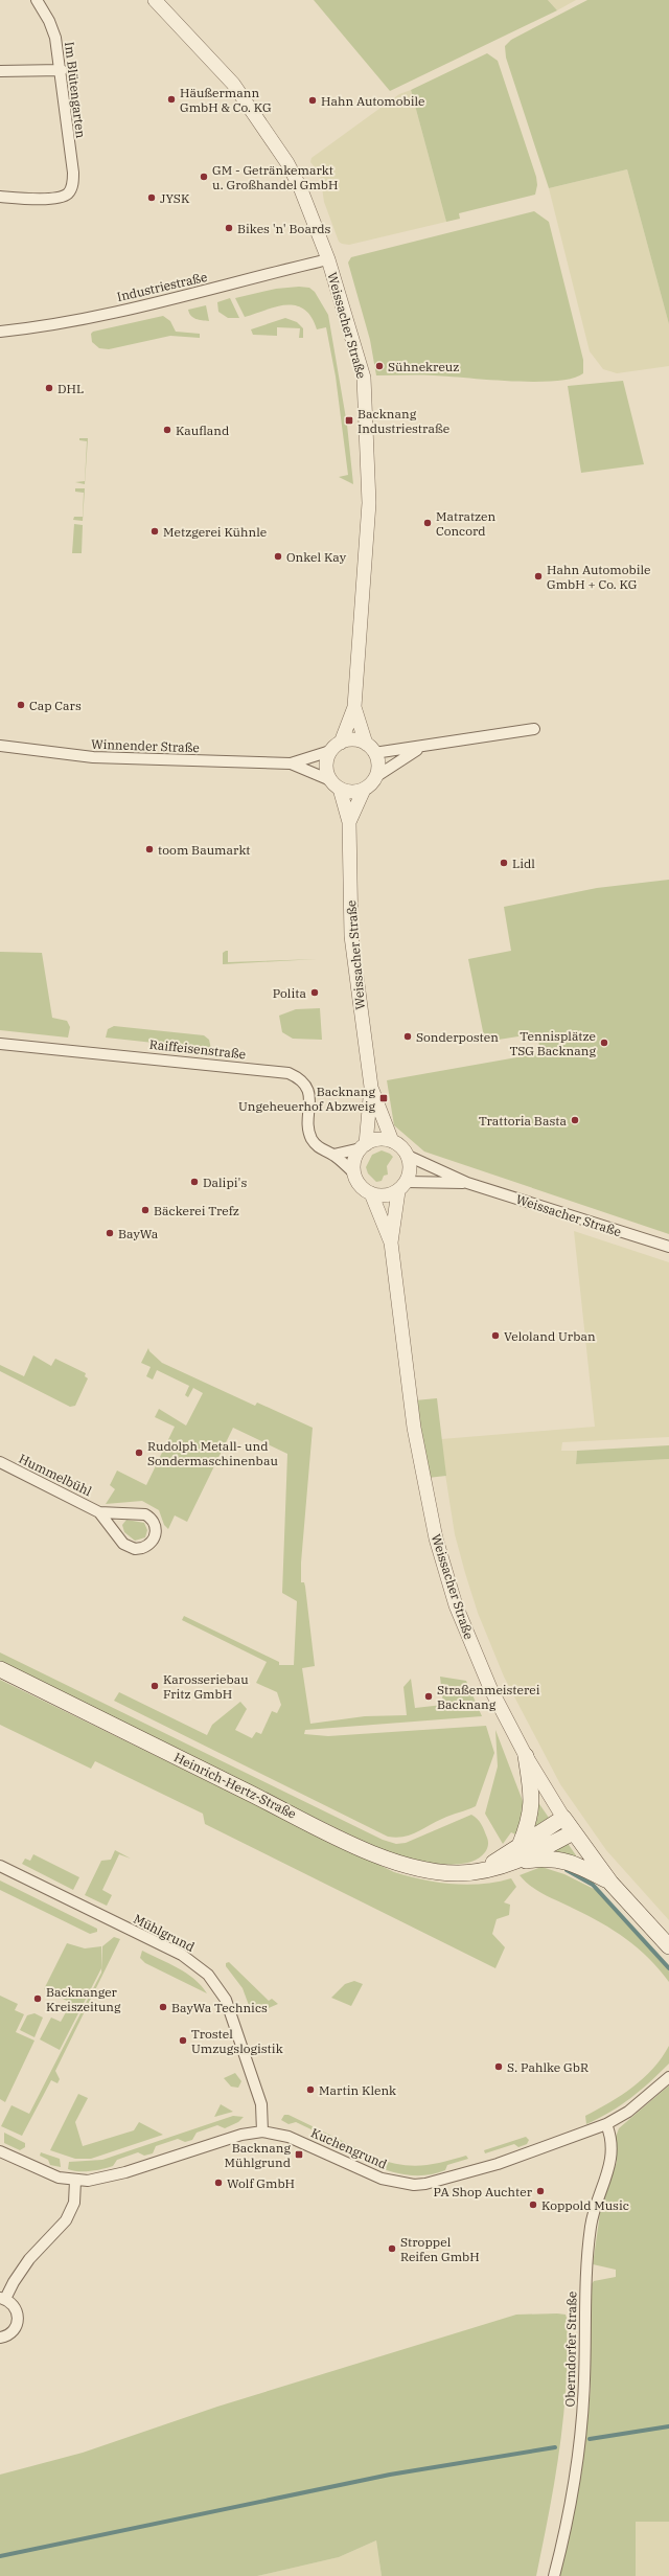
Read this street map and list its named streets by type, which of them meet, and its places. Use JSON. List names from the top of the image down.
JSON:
{
  "streets": {
    "main road": ["Weissacher Straße", "Heinrich-Hertz-Straße"],
    "street": [
      "Im Blütengarten",
      "Industriestraße",
      "Winnender Straße",
      "Raiffeisenstraße",
      "Hummelbühl",
      "Mühlgrund",
      "Kuchengrund",
      "Oberndorfer Straße"
    ]
  },
  "crossings": [
    ["Industriestraße", "Weissacher Straße"],
    ["Weissacher Straße", "Winnender Straße"],
    ["Weissacher Straße", "Raiffeisenstraße"],
    ["Weissacher Straße", "Heinrich-Hertz-Straße"],
    ["Mühlgrund", "Kuchengrund"],
    ["Kuchengrund", "Oberndorfer Straße"]
  ],
  "places": {
    "other": [
      "Häußermann GmbH & Co. KG",
      "Hahn Automobile",
      "GM - Getränkemarkt u. Großhandel GmbH",
      "JYSK",
      "Bikes 'n' Boards",
      "Sühnekreuz",
      "DHL",
      "Kaufland",
      "Matratzen Concord",
      "Metzgerei Kühnle",
      "Onkel Kay",
      "Hahn Automobile GmbH + Co. KG",
      "Cap Cars",
      "toom Baumarkt",
      "Lidl",
      "Polita",
      "Sonderposten",
      "Tennisplätze TSG Backnang",
      "Trattoria Basta",
      "Dalipi's",
      "Bäckerei Trefz",
      "BayWa",
      "Veloland Urban",
      "Rudolph Metall- und Sondermaschinenbau",
      "Karosseriebau Fritz GmbH",
      "Straßenmeisterei Backnang",
      "Backnanger Kreiszeitung",
      "BayWa Technics",
      "Trostel Umzugslogistik",
      "S. Pahlke GbR",
      "Martin Klenk",
      "Wolf GmbH",
      "PA Shop Auchter",
      "Koppold Music",
      "Stroppel Reifen GmbH"
    ],
    "transit": ["Backnang Industriestraße", "Backnang Ungeheuerhof Abzweig", "Backnang Mühlgrund"]
  }
}
